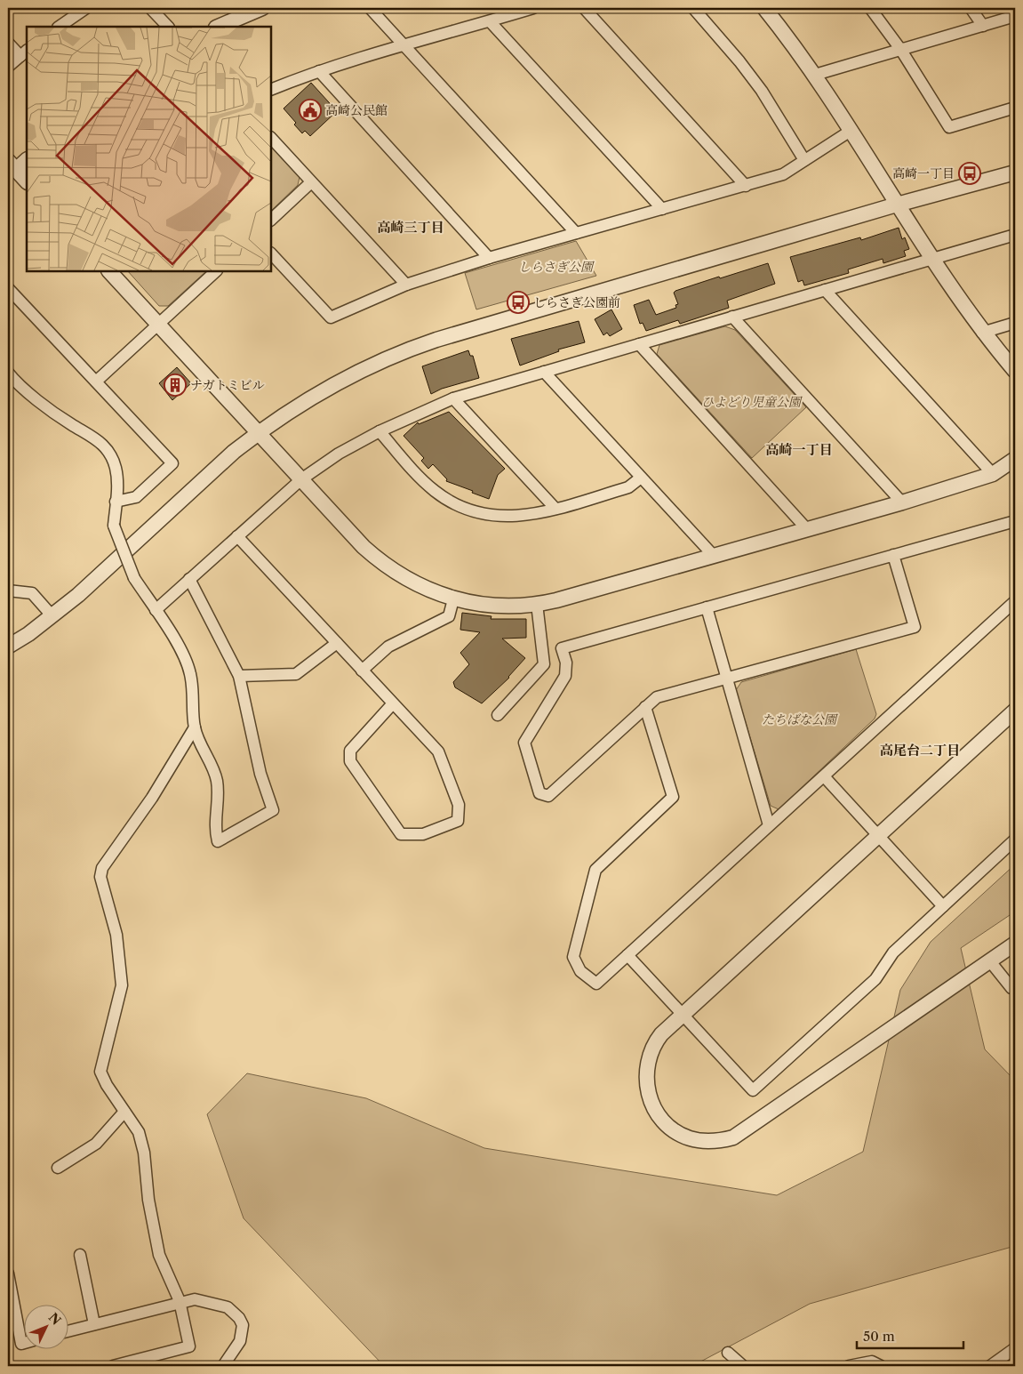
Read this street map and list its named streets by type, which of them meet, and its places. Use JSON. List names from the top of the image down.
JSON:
{
  "districts": ["高崎三丁目", "高崎一丁目", "高尾台二丁目"],
  "parks": ["しらさぎ公園", "ひよどり児童公園", "たちばな公園"],
  "places": {
    "public building": ["高崎公民館"],
    "bus stop": ["高崎一丁目", "しらさぎ公園前"],
    "building": ["ナガトミビル"]
  },
  "scale_bar": "50 m",
  "north": "top right"
}
